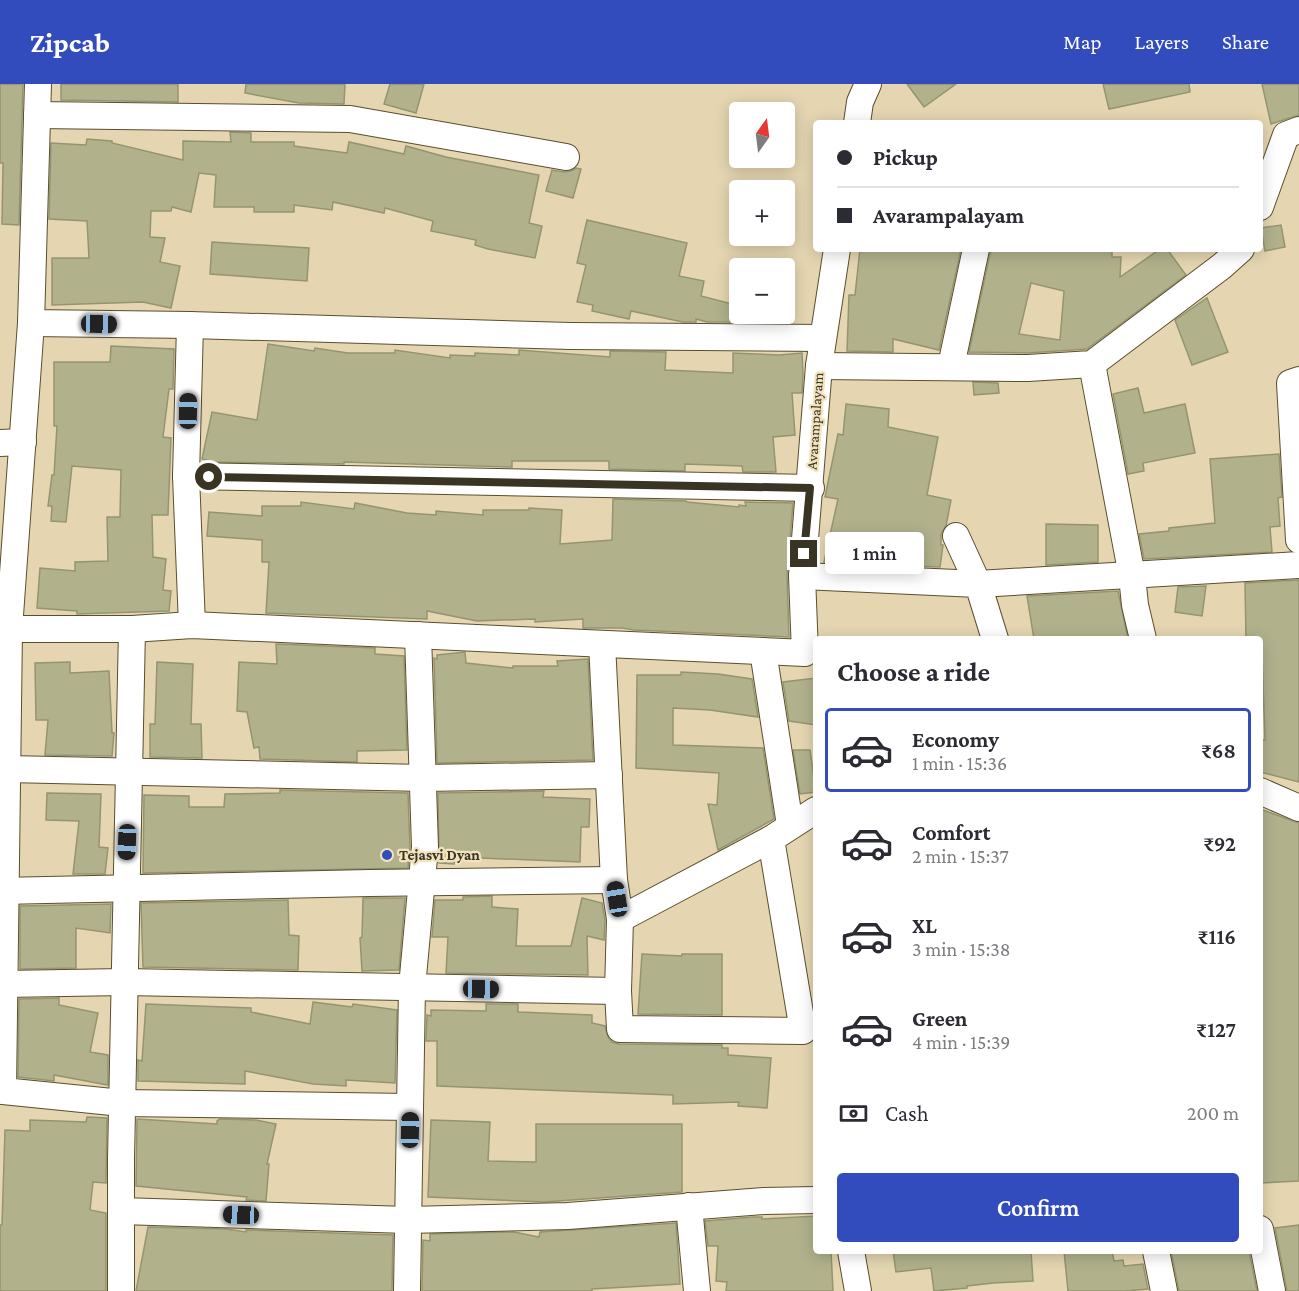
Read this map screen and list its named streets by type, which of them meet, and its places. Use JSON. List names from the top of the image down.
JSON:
{
  "streets": {
    "street": ["Avarampalayam"]
  },
  "places": ["Tejasvi Dyan"],
  "north": "top",
  "page": {
    "header": "Zipcab",
    "nav": ["Map", "Layers", "Share"],
    "map_buttons": ["+", "−"],
    "banner": ["Pickup", "Avarampalayam"],
    "bubble": "1 min",
    "heading": "Choose a ride",
    "list": [
      {
        "name": "Economy",
        "note": "1 min · 15:36",
        "value": "₹68"
      },
      {
        "name": "Comfort",
        "note": "2 min · 15:37",
        "value": "₹92"
      },
      {
        "name": "XL",
        "note": "3 min · 15:38",
        "value": "₹116"
      },
      {
        "name": "Green",
        "note": "4 min · 15:39",
        "value": "₹127"
      }
    ],
    "pay": ["Cash", "200 m"],
    "buttons": "Confirm"
  }
}
